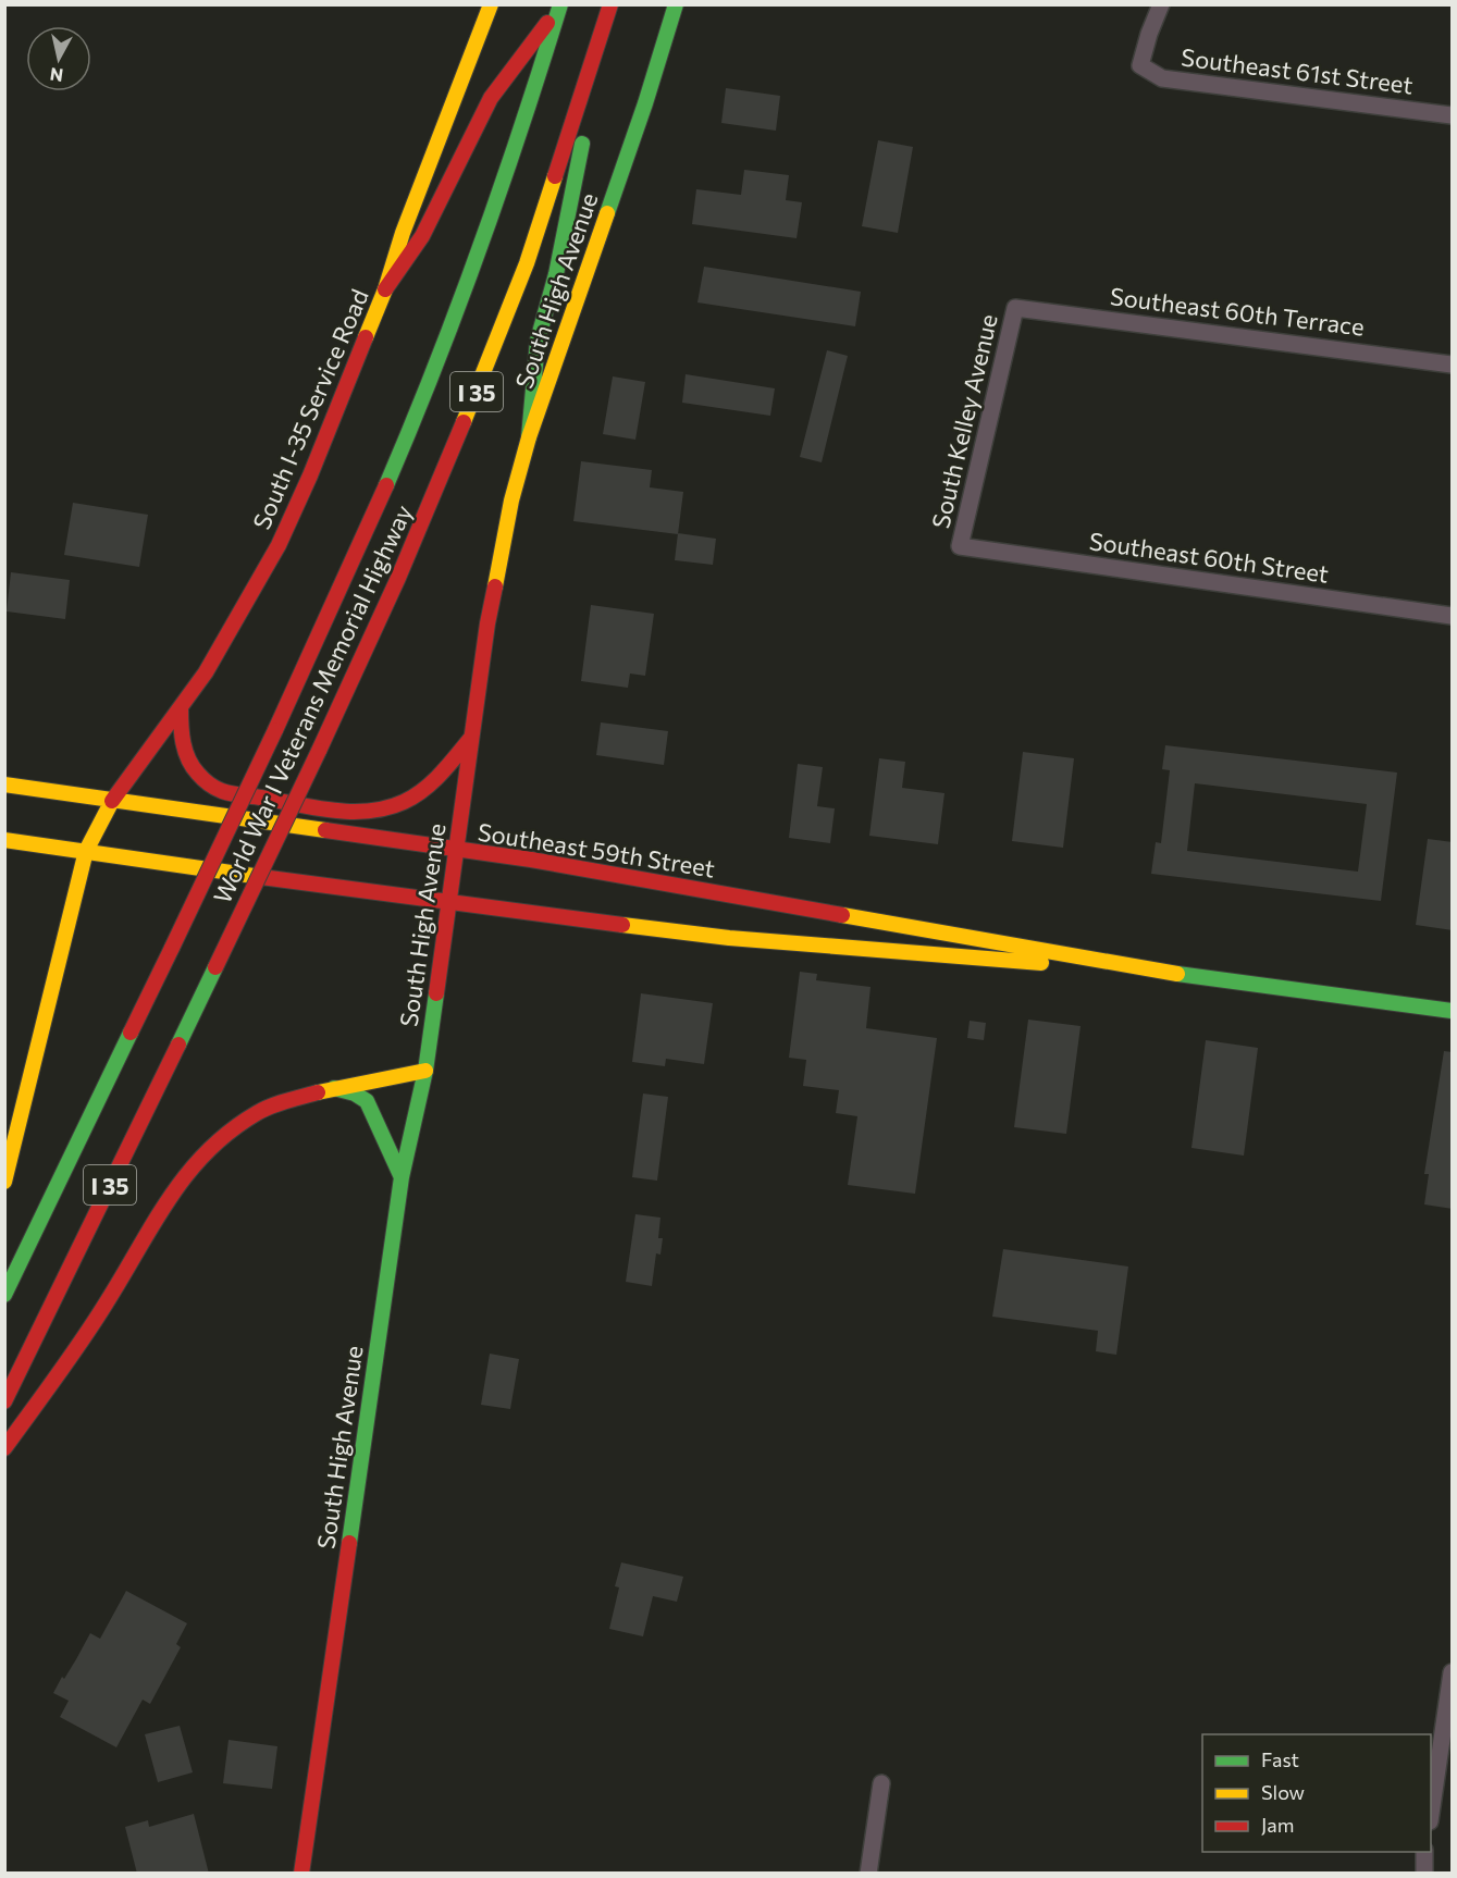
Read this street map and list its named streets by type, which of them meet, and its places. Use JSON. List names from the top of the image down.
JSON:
{
  "streets": {
    "main road": [
      "South High Avenue",
      "I 35",
      "South I-35 Service Road",
      "World War I Veterans Memorial Highway",
      "Southeast 59th Street"
    ],
    "street": [
      "Southeast 61st Street",
      "Southeast 60th Terrace",
      "South Kelley Avenue",
      "Southeast 60th Street"
    ]
  },
  "crossings": [
    ["South High Avenue", "Southeast 59th Street"],
    ["Southeast 60th Terrace", "South Kelley Avenue"],
    ["South I-35 Service Road", "Southeast 59th Street"],
    ["South Kelley Avenue", "Southeast 60th Street"]
  ],
  "legend": ["Fast", "Slow", "Jam"],
  "north": "bottom"
}
